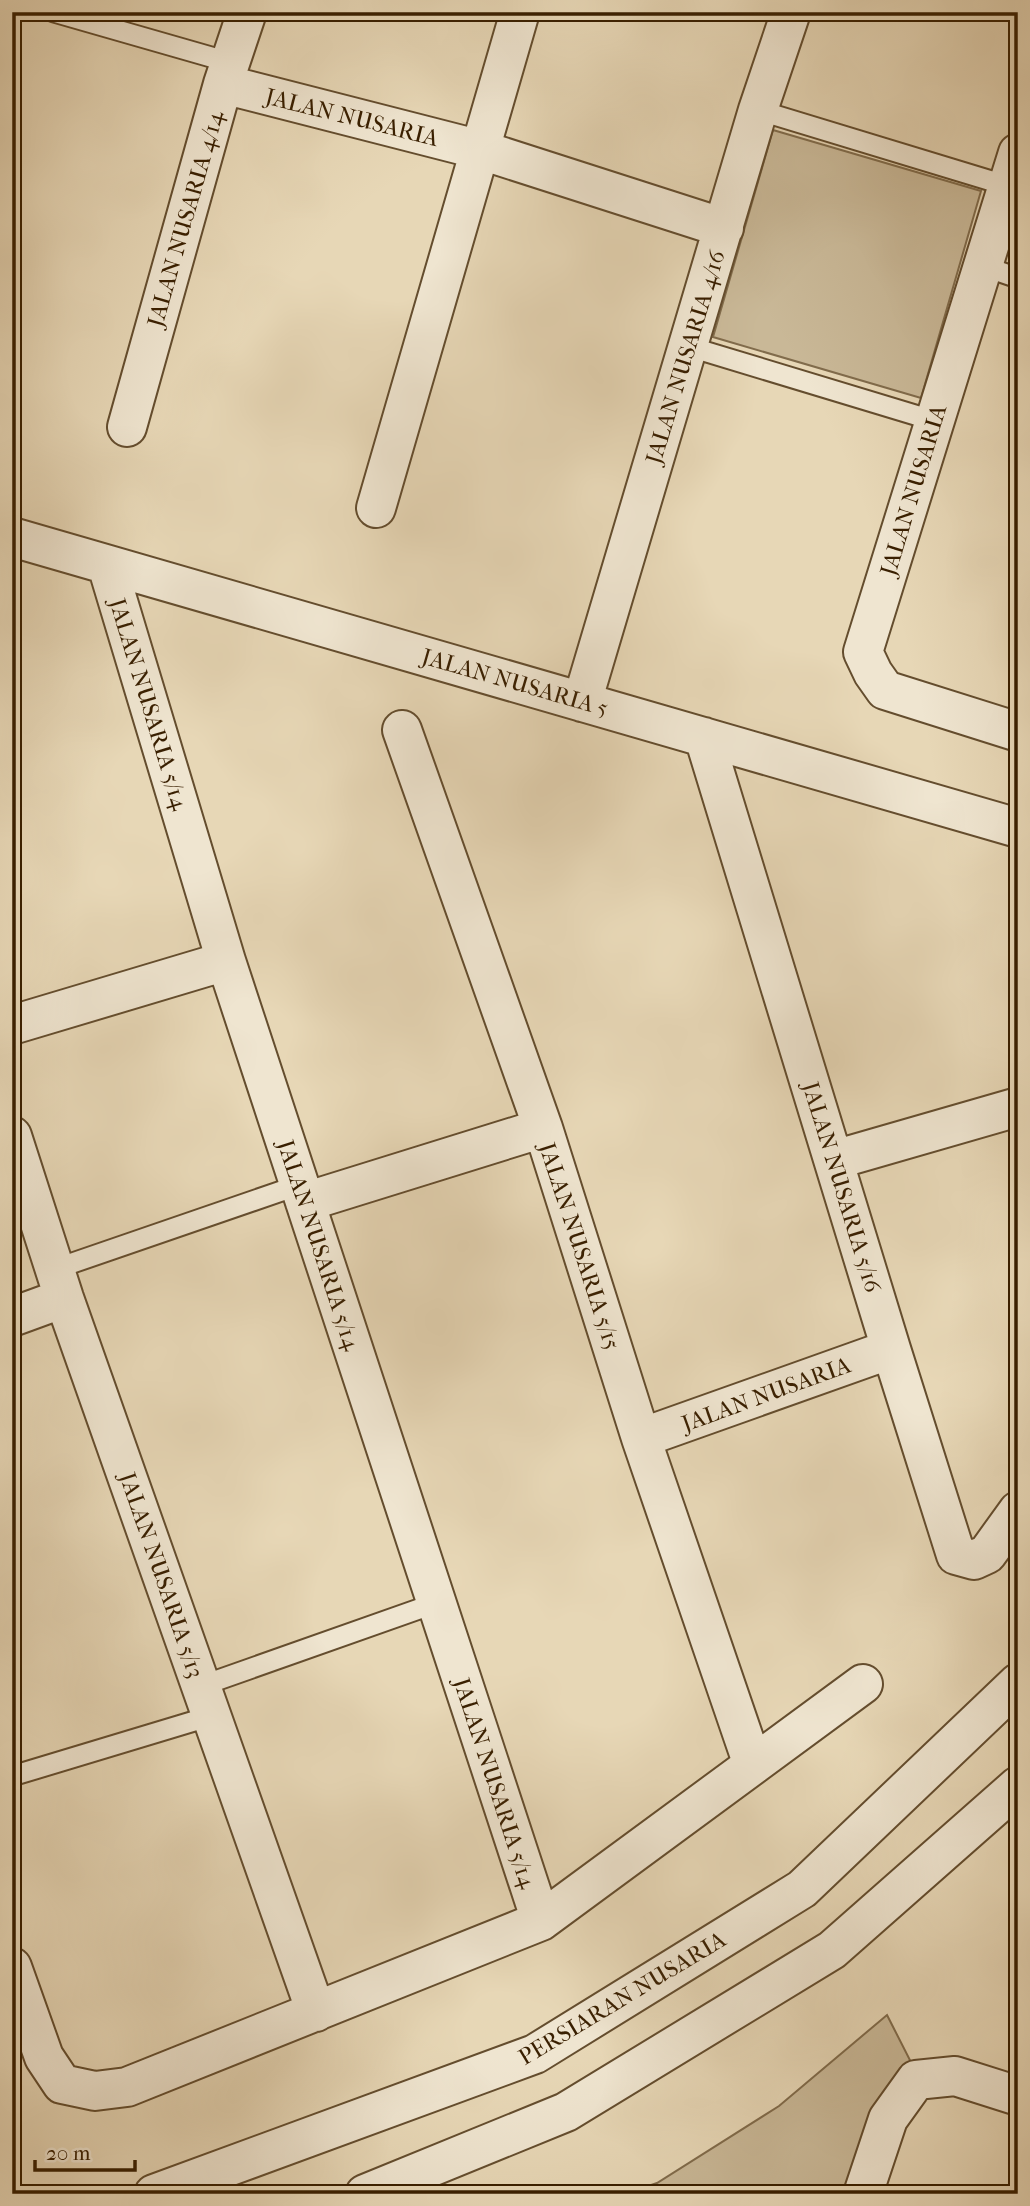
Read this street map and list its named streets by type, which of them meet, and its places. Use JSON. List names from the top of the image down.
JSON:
{
  "streets": {
    "street": [
      "JALAN NUSARIA",
      "JALAN NUSARIA 4/14",
      "JALAN NUSARIA 4/16",
      "JALAN NUSARIA 5",
      "JALAN NUSARIA 5/14",
      "JALAN NUSARIA 5/16",
      "JALAN NUSARIA 5/15",
      "JALAN NUSARIA 5/13",
      "PERSIARAN NUSARIA"
    ]
  },
  "crossings": [
    ["JALAN NUSARIA", "JALAN NUSARIA 4/14"],
    ["JALAN NUSARIA", "JALAN NUSARIA 4/16"],
    ["JALAN NUSARIA", "JALAN NUSARIA 5/16"],
    ["JALAN NUSARIA", "JALAN NUSARIA 5/15"],
    ["JALAN NUSARIA 4/16", "JALAN NUSARIA 5"],
    ["JALAN NUSARIA 5", "JALAN NUSARIA 5/14"],
    ["JALAN NUSARIA 5", "JALAN NUSARIA 5/16"]
  ],
  "scale_bar": "20 m"
}
